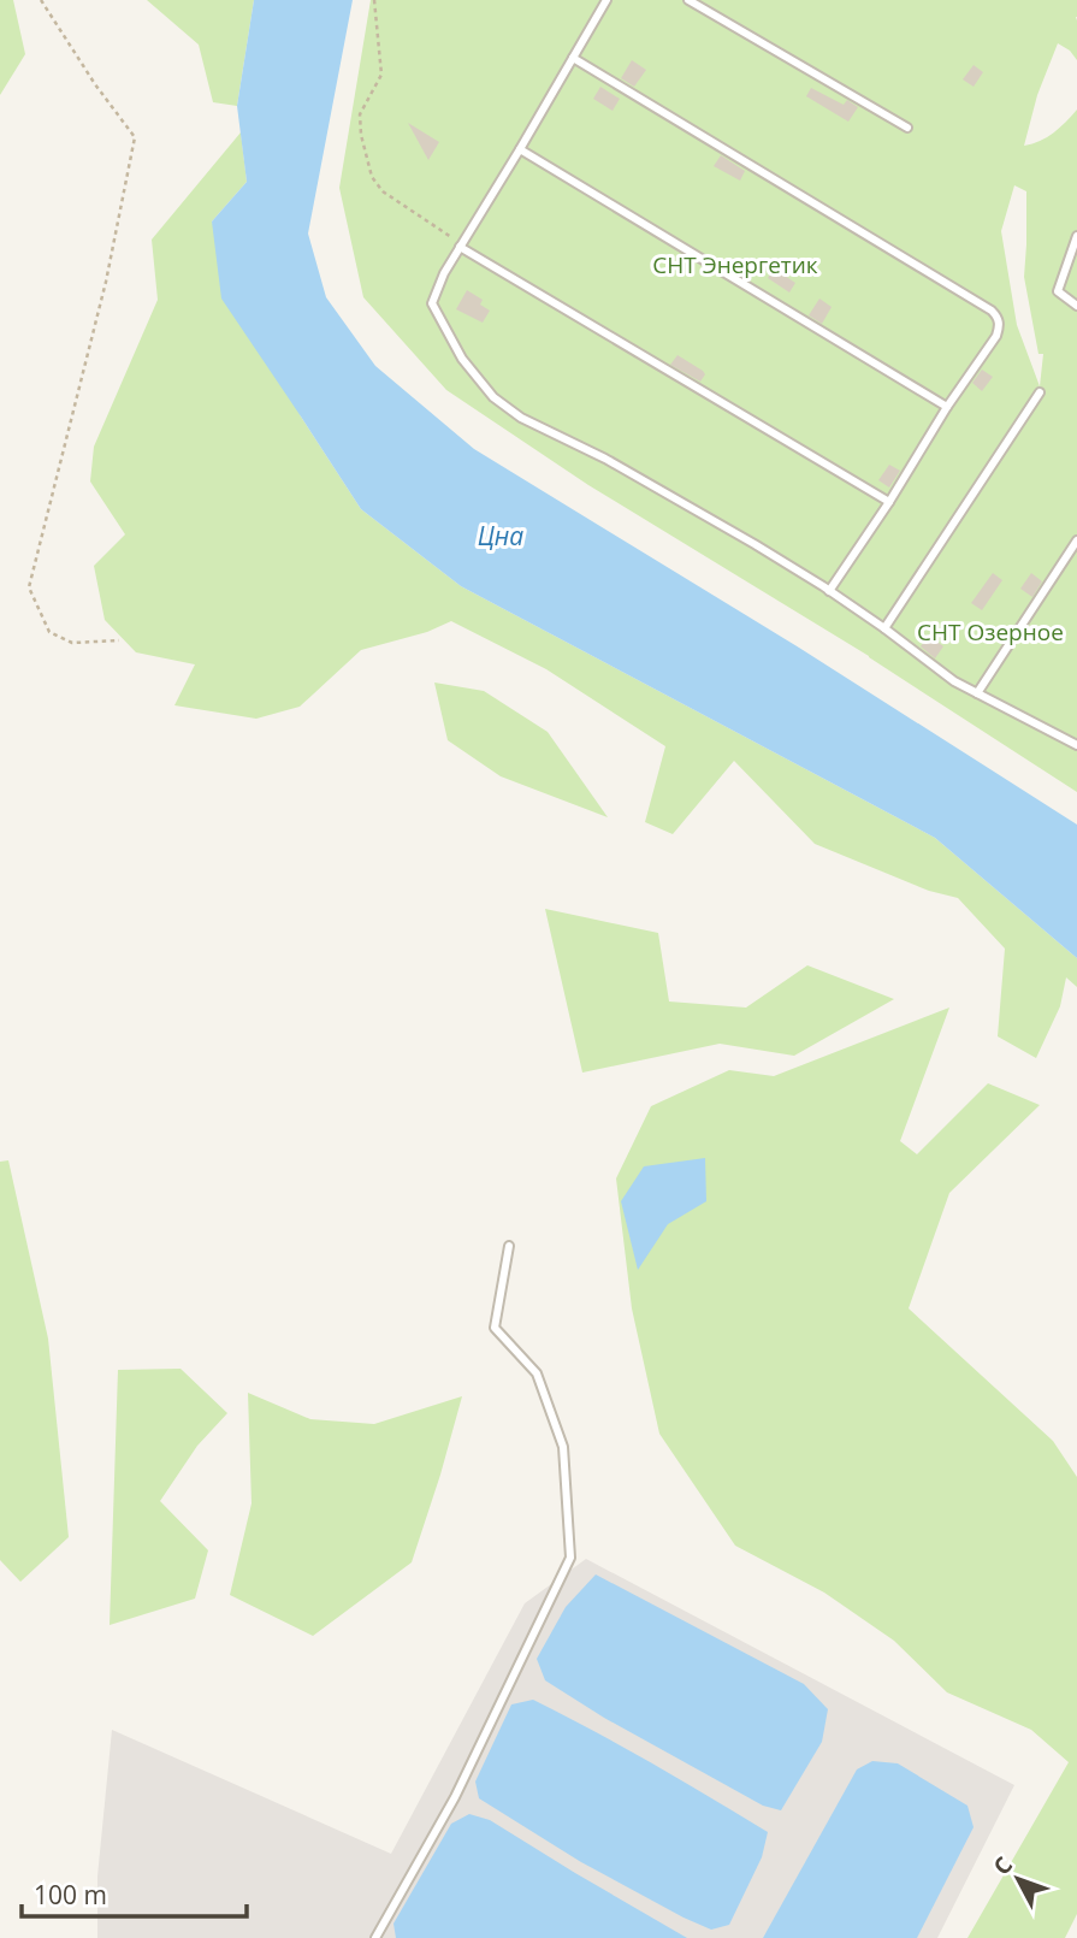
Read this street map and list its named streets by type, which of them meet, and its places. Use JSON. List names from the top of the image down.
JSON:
{
  "water": ["Цна"],
  "parks": ["СНТ Энергетик", "СНТ Озерное"],
  "scale_bar": "100 m",
  "north": "top left"
}
